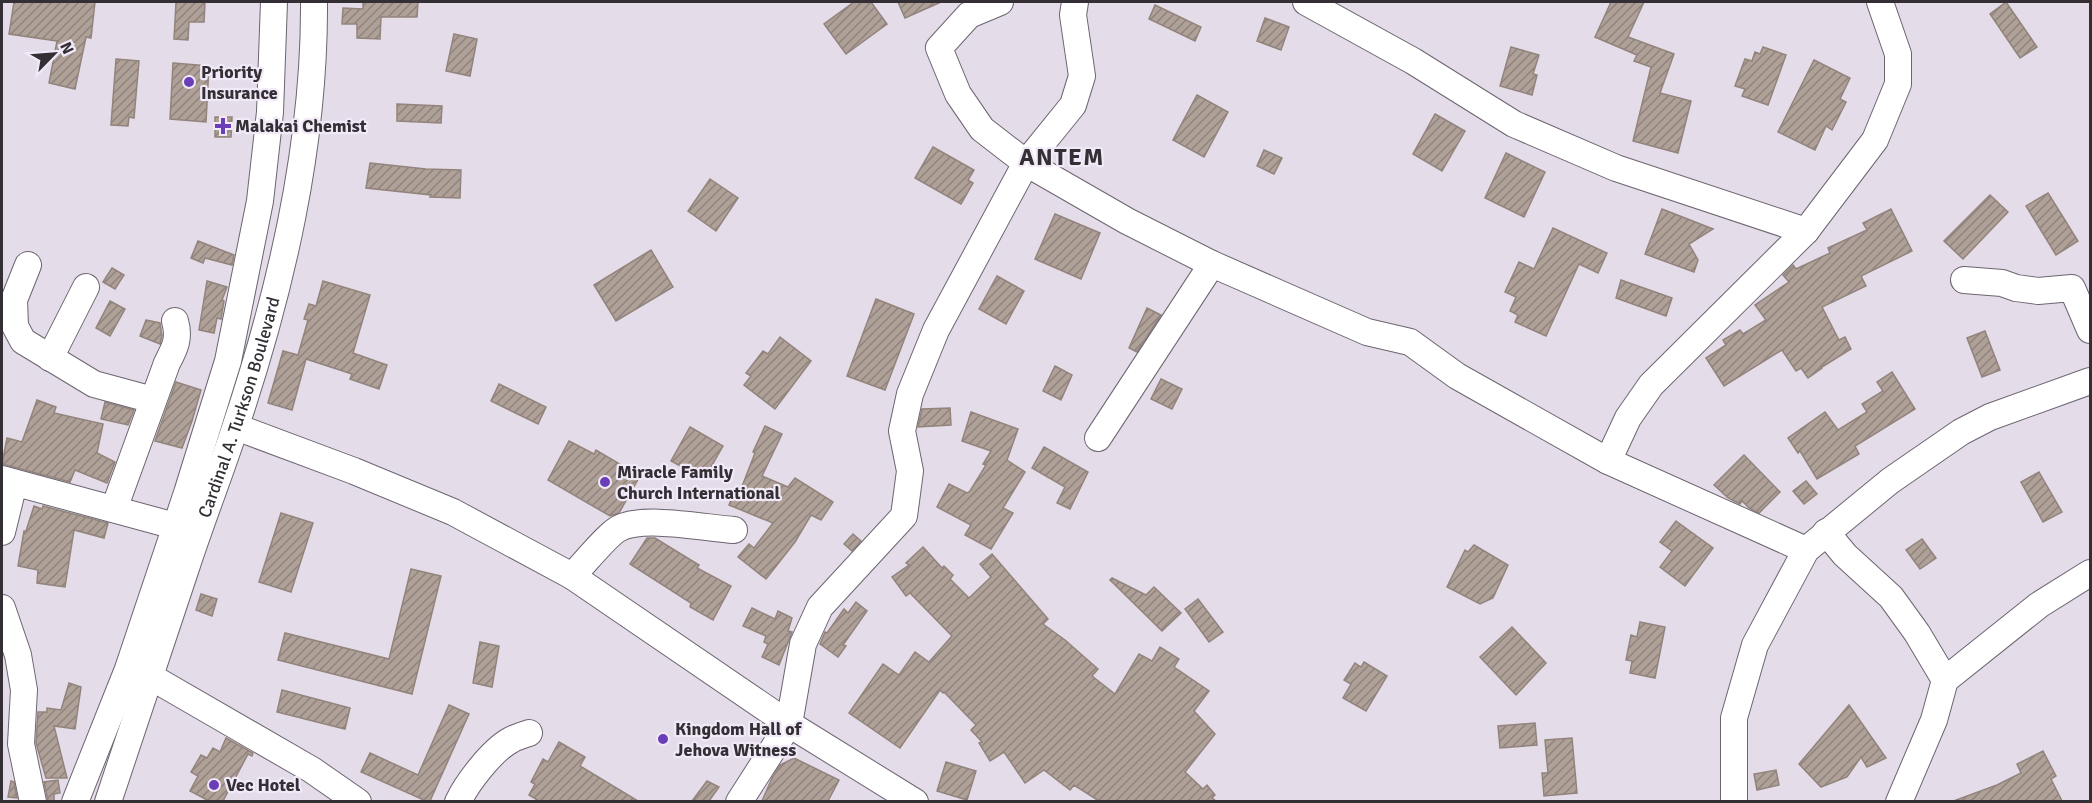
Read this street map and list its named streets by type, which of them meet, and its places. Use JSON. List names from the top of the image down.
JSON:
{
  "streets": {
    "street": ["Cardinal A. Turkson Boulevard"]
  },
  "districts": ["ANTEM"],
  "places": {
    "other": [
      "Priority Insurance",
      "Miracle Family Church International",
      "Kingdom Hall of Jehova Witness",
      "Vec Hotel"
    ],
    "health": ["Malakai Chemist"]
  },
  "north": "top right"
}
